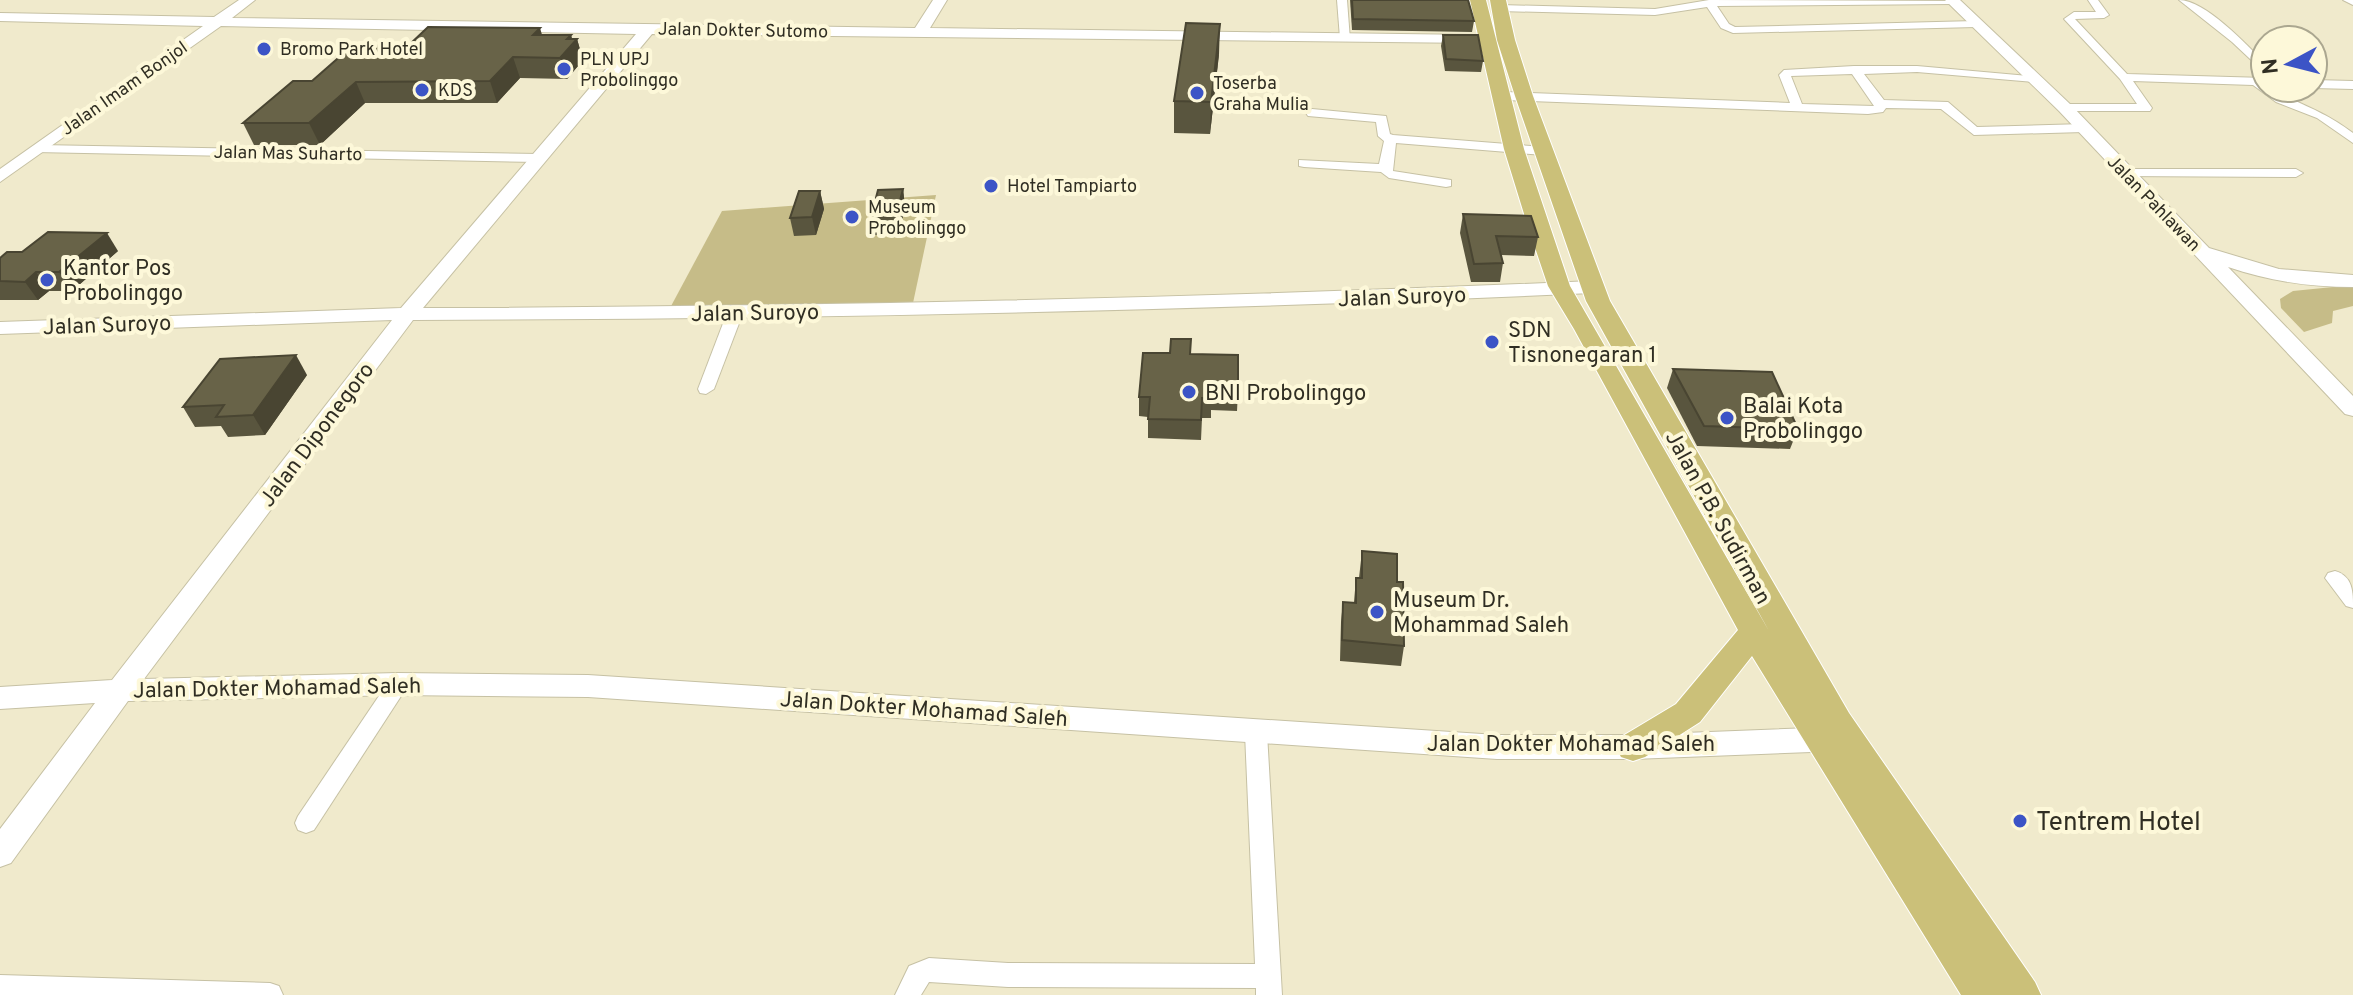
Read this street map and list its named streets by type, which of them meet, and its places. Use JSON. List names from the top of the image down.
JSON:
{
  "streets": {
    "main road": [
      "Jalan Dokter Sutomo",
      "Jalan Imam Bonjol",
      "Jalan Pahlawan",
      "Jalan Suroyo",
      "Jalan Diponegoro",
      "Jalan P.B. Sudirman",
      "Jalan Dokter Mohamad Saleh"
    ],
    "street": ["Jalan Mas Suharto"]
  },
  "crossings": [
    ["Jalan Dokter Sutomo", "Jalan Imam Bonjol"],
    ["Jalan Dokter Sutomo", "Jalan Diponegoro"],
    ["Jalan Dokter Sutomo", "Jalan P.B. Sudirman"],
    ["Jalan Imam Bonjol", "Jalan Mas Suharto"],
    ["Jalan Mas Suharto", "Jalan Diponegoro"],
    ["Jalan Suroyo", "Jalan Diponegoro"],
    ["Jalan Suroyo", "Jalan P.B. Sudirman"],
    ["Jalan Diponegoro", "Jalan Dokter Mohamad Saleh"],
    ["Jalan P.B. Sudirman", "Jalan Dokter Mohamad Saleh"]
  ],
  "places": [
    "Bromo Park Hotel",
    "PLN UPJ Probolinggo",
    "KDS",
    "Toserba Graha Mulia",
    "Hotel Tampiarto",
    "Museum Probolinggo",
    "Kantor Pos Probolinggo",
    "SDN Tisnonegaran 1",
    "BNI Probolinggo",
    "Balai Kota Probolinggo",
    "Museum Dr. Mohammad Saleh",
    "Tentrem Hotel"
  ],
  "north": "left"
}
